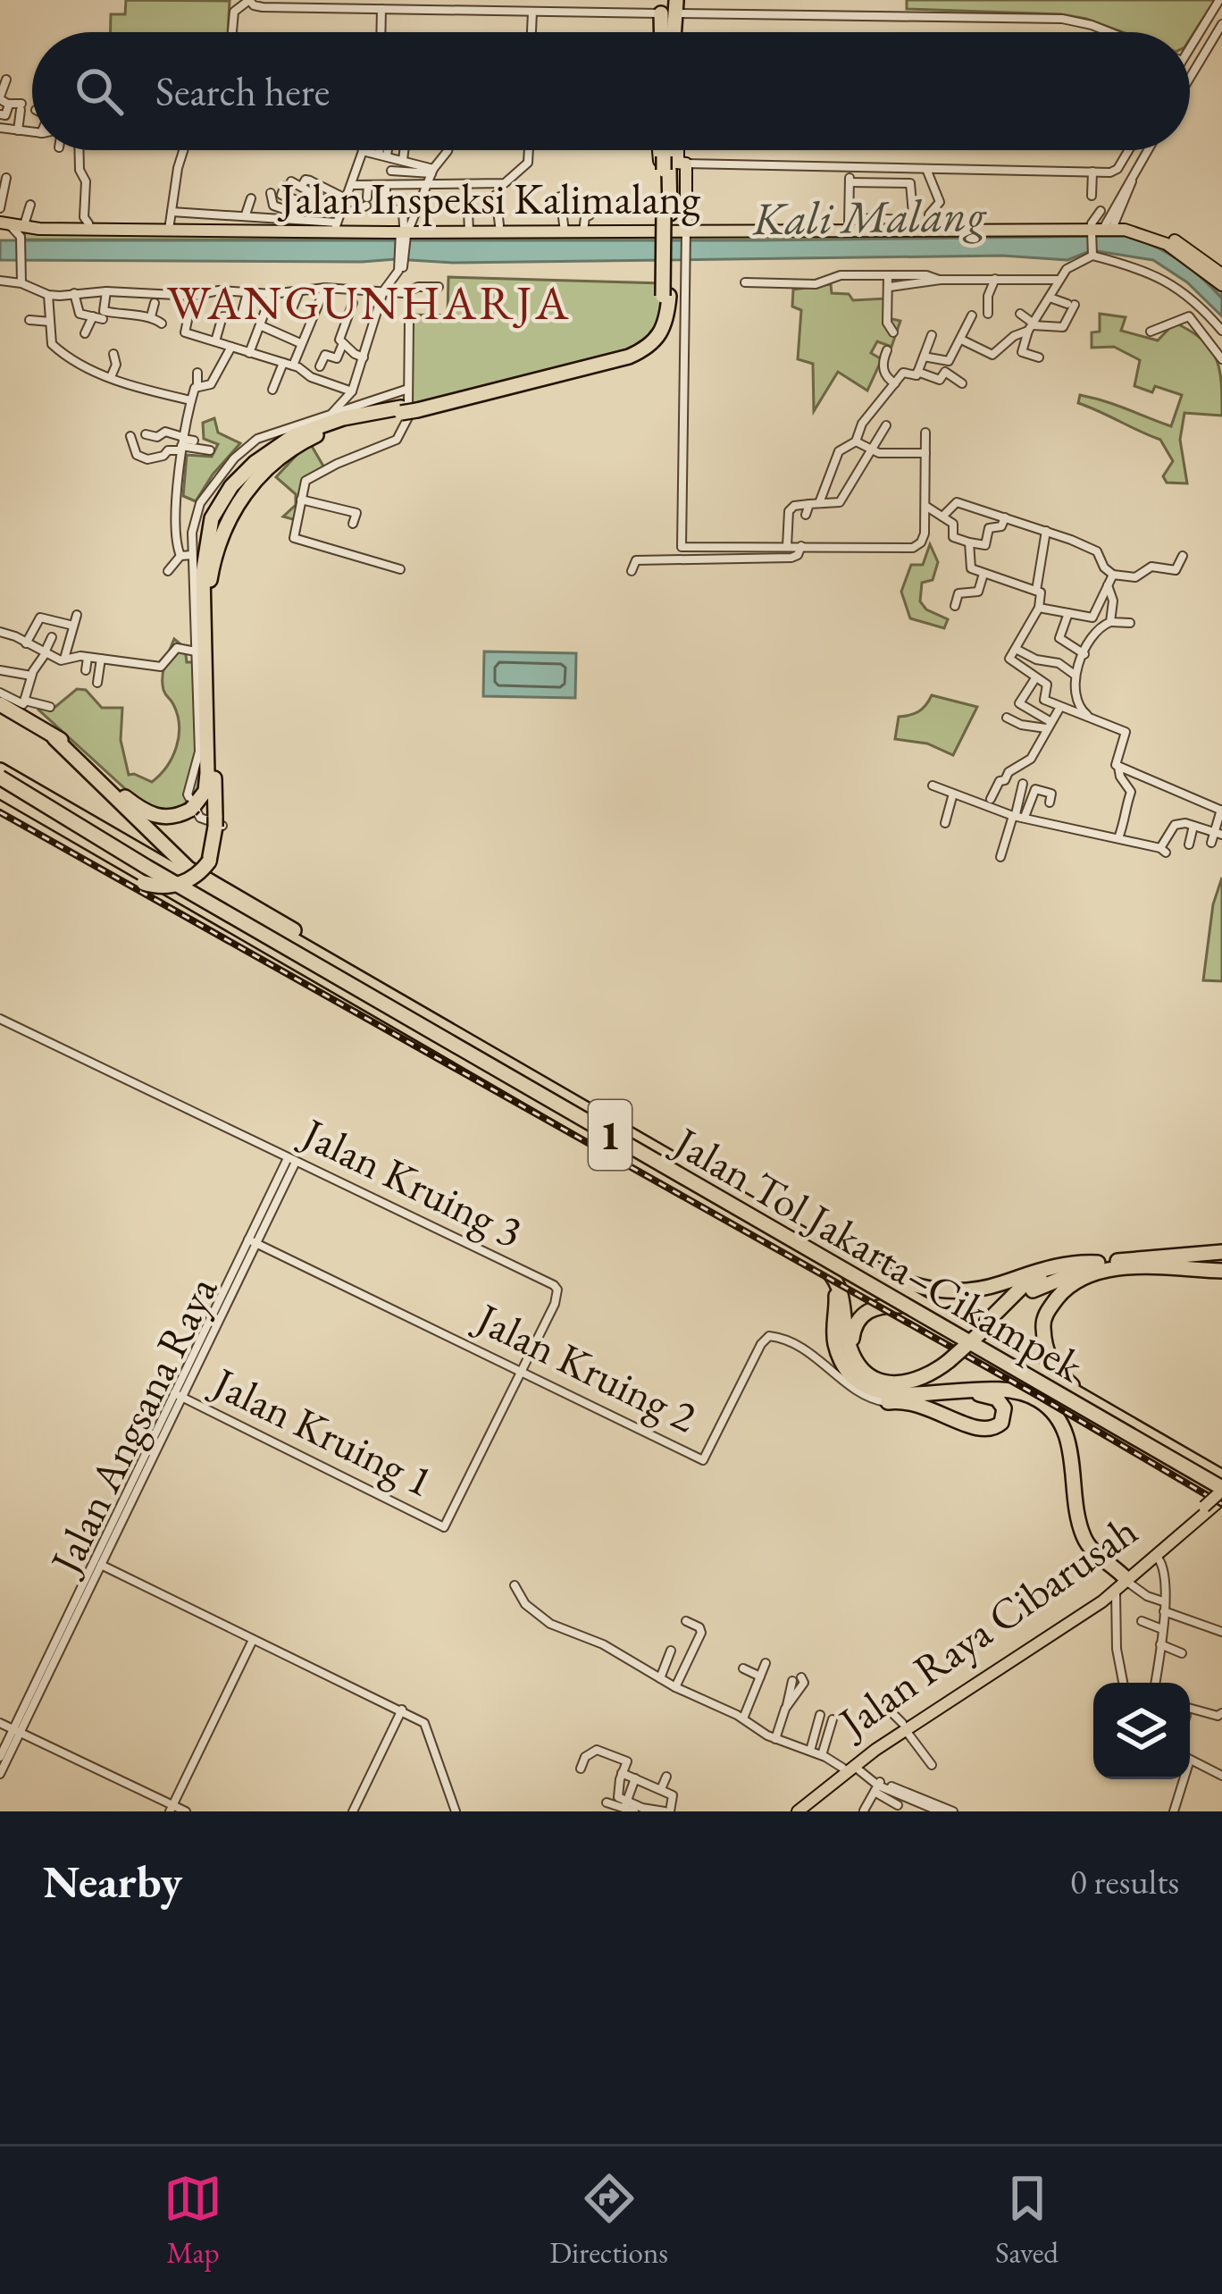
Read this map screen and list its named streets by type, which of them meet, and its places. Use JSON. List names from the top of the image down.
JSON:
{
  "streets": {
    "highway": ["1", "Jalan Tol Jakarta–Cikampek"],
    "main road": ["Jalan Inspeksi Kalimalang", "Jalan Raya Cibarusah"],
    "street": [
      "Jalan Kruing 3",
      "Jalan Kruing 2",
      "Jalan Angsana Raya",
      "Jalan Kruing 1"
    ]
  },
  "crossings": [
    ["1", "Jalan Tol Jakarta–Cikampek"],
    ["1", "Jalan Raya Cibarusah"],
    ["Jalan Kruing 3", "Jalan Kruing 2"],
    ["Jalan Kruing 3", "Jalan Angsana Raya"],
    ["Jalan Kruing 3", "Jalan Kruing 1"],
    ["Jalan Tol Jakarta–Cikampek", "Jalan Raya Cibarusah"],
    ["Jalan Kruing 2", "Jalan Angsana Raya"],
    ["Jalan Angsana Raya", "Jalan Kruing 1"]
  ],
  "districts": ["WANGUNHARJA"],
  "water": ["Kali Malang"],
  "page": {
    "search": "Search here",
    "heading": ["Nearby", "0 results"],
    "nav": ["Map", "Directions", "Saved"]
  }
}
